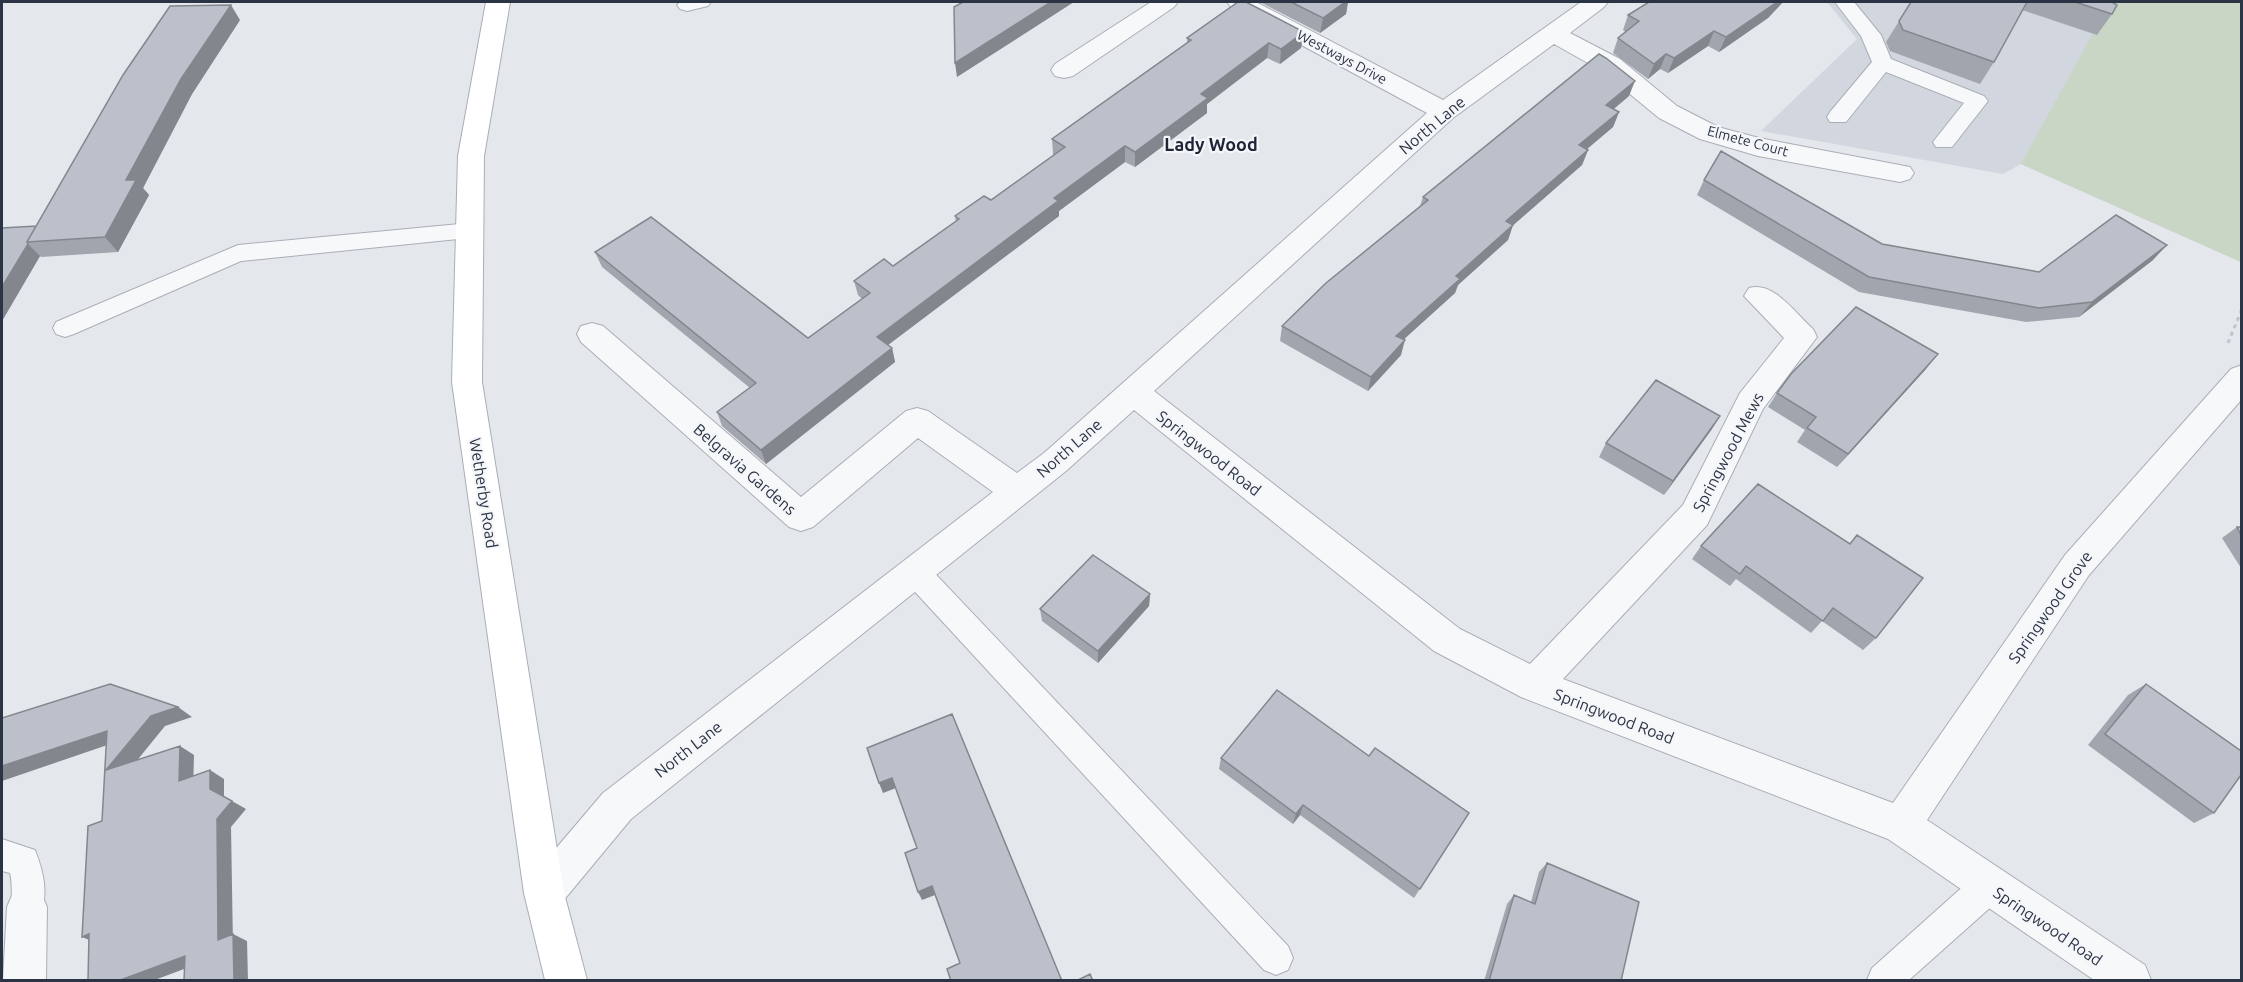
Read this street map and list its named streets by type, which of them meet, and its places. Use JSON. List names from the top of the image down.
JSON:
{
  "streets": {
    "street": [
      "Westways Drive",
      "North Lane",
      "Elmete Court",
      "Springwood Mews",
      "Springwood Road",
      "Belgravia Gardens",
      "Wetherby Road",
      "Springwood Grove"
    ]
  },
  "crossings": [
    ["Westways Drive", "North Lane"],
    ["North Lane", "Elmete Court"],
    ["North Lane", "Springwood Road"],
    ["North Lane", "Belgravia Gardens"],
    ["North Lane", "Wetherby Road"],
    ["Springwood Mews", "Springwood Road"],
    ["Springwood Road", "Springwood Grove"]
  ],
  "districts": ["Lady Wood"]
}
